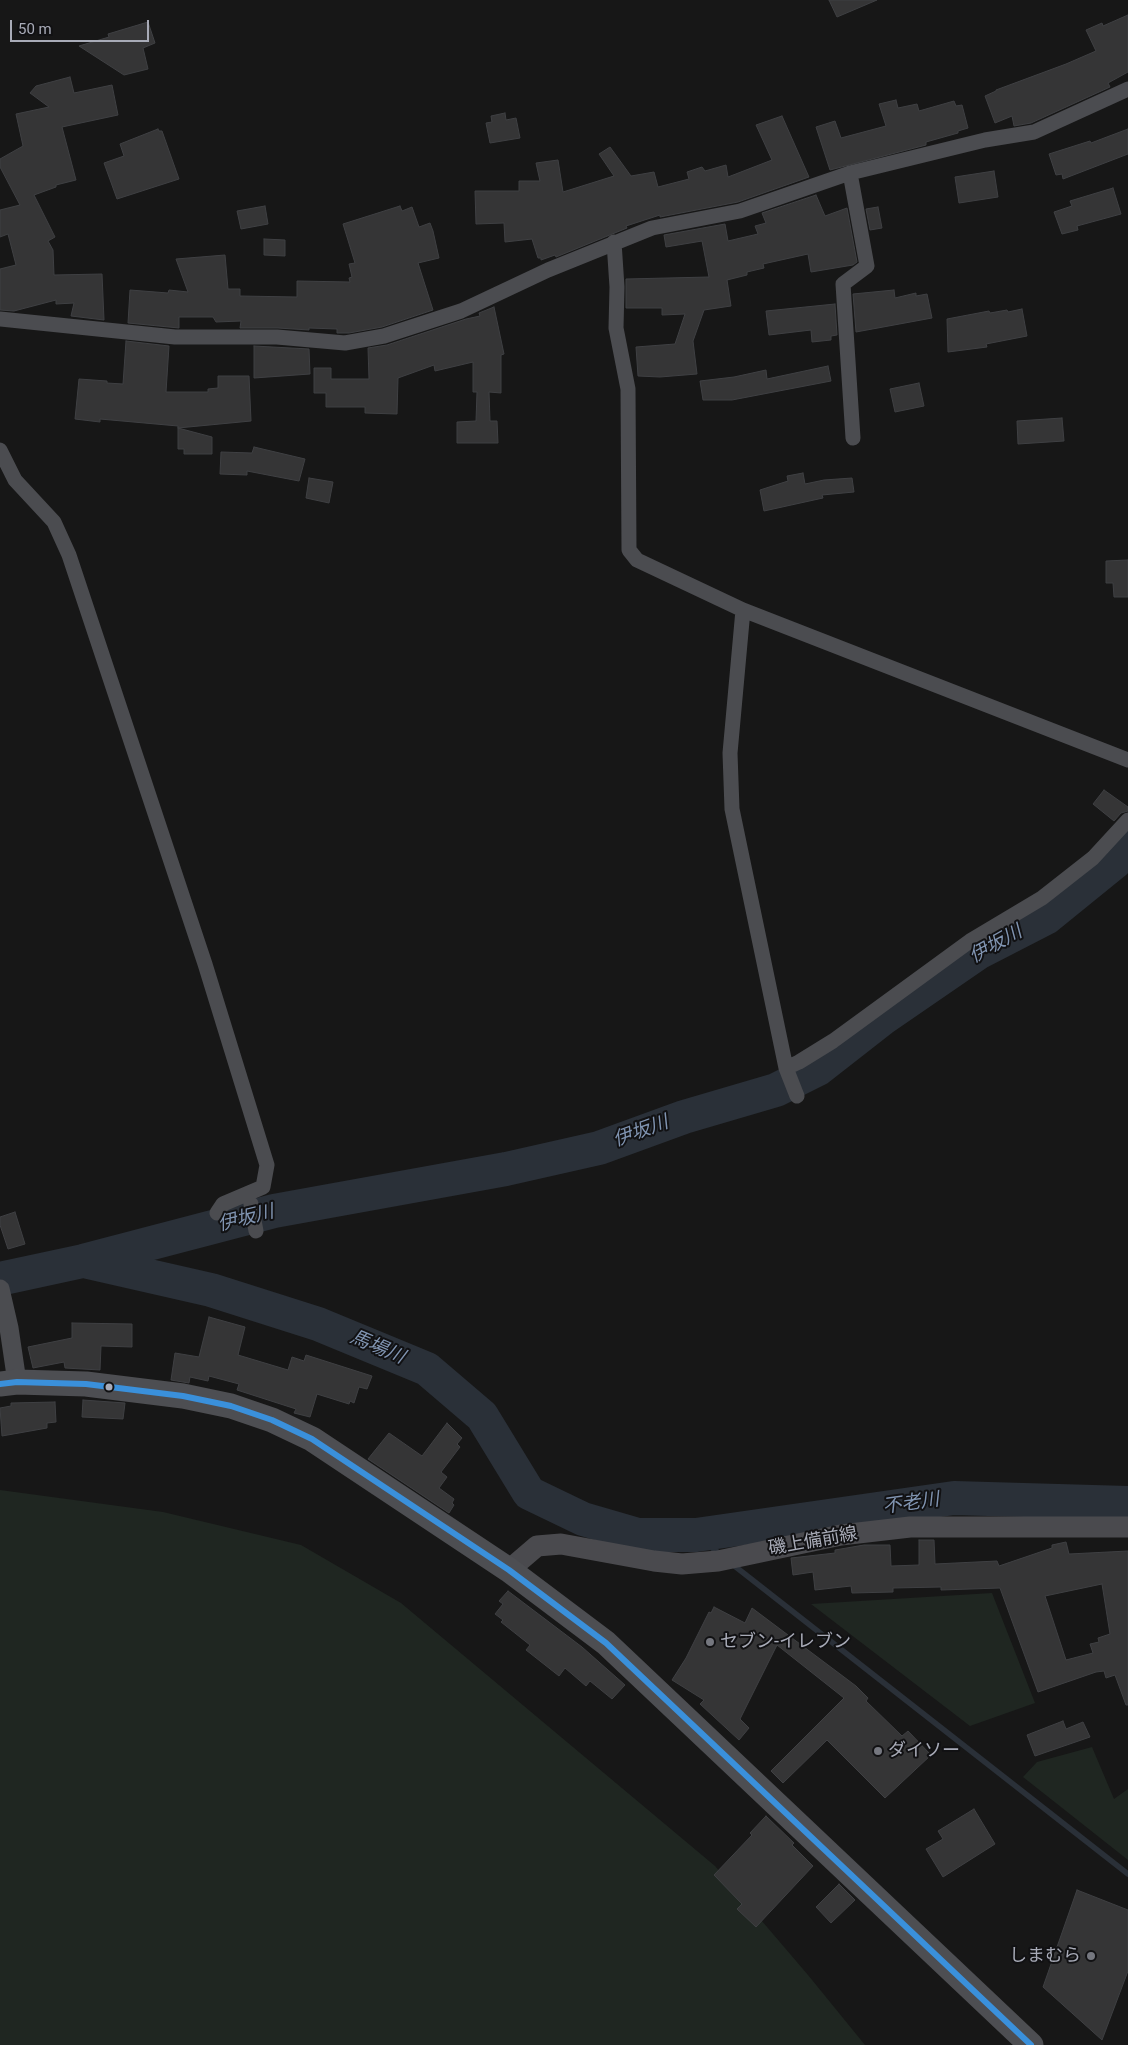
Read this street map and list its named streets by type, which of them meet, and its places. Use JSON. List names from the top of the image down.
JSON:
{
  "streets": {
    "main road": ["磯上備前線"]
  },
  "water": ["伊坂川", "馬場川", "不老川"],
  "places": ["セブン-イレブン", "ダイソー", "しまむら"],
  "scale_bar": "50 m"
}
